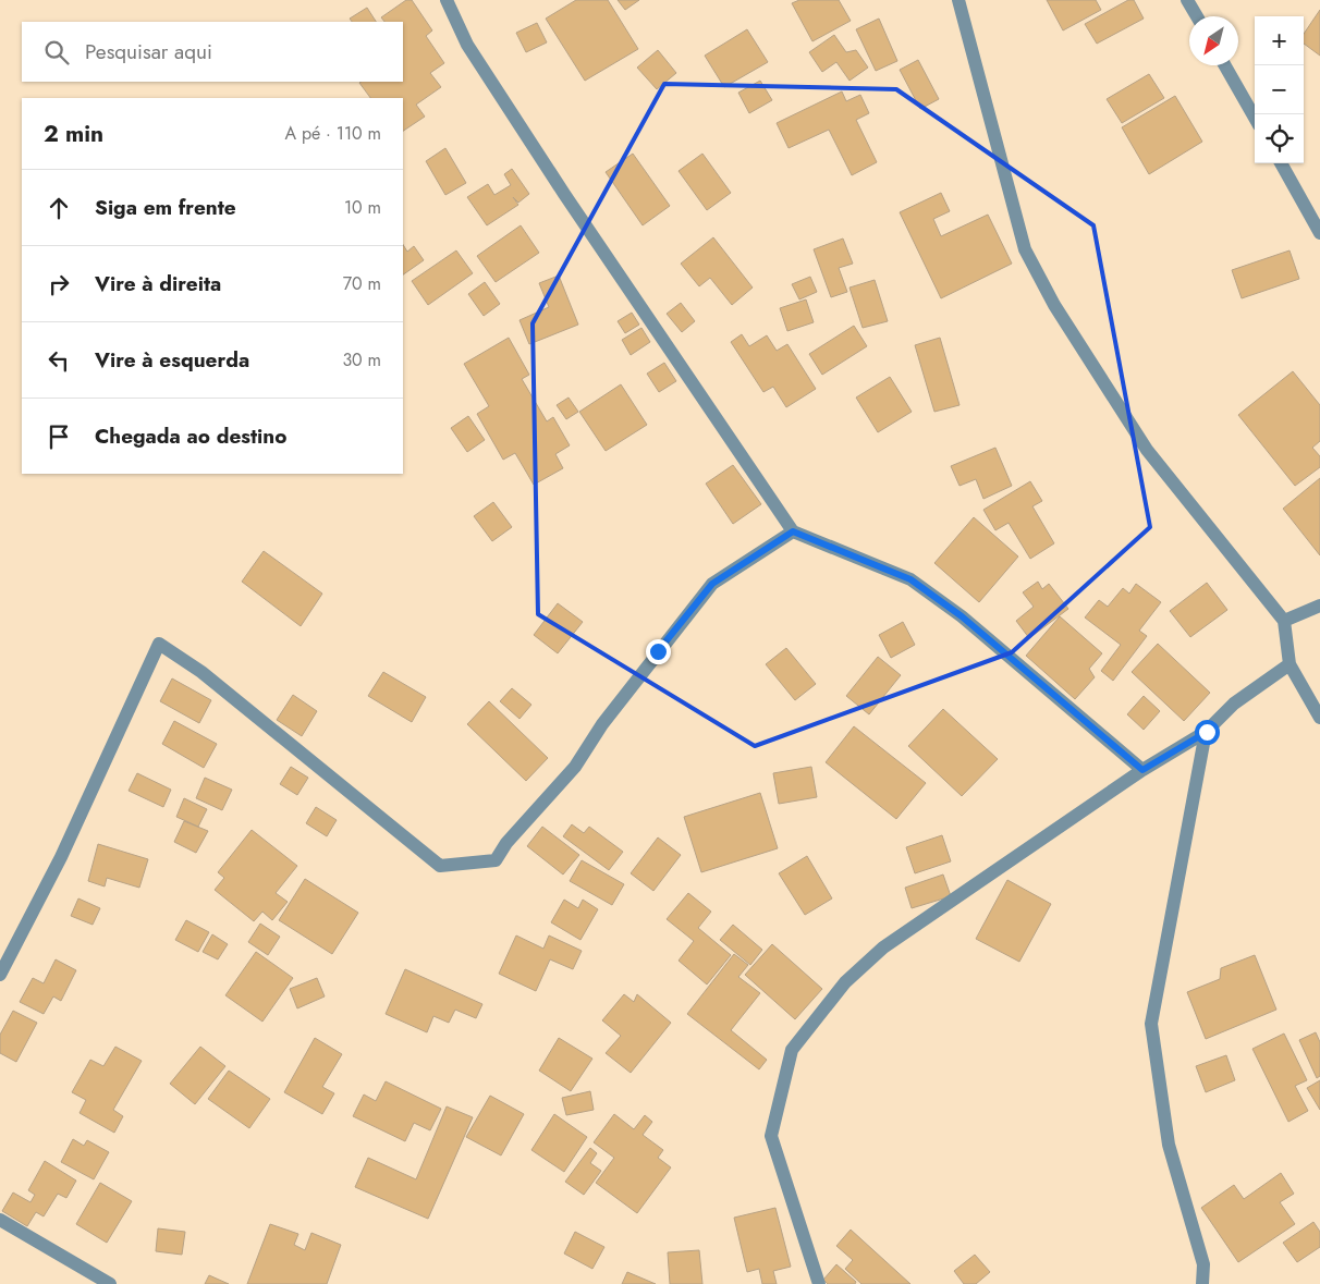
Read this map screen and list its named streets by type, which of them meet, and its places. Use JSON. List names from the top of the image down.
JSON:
{
  "north": "bottom left",
  "page": {
    "map_buttons": ["+", "−"],
    "search": "Pesquisar aqui",
    "heading": ["2 min", "A pé · 110 m"],
    "list": [
      ["Siga em frente", "10 m"],
      ["Vire à direita", "70 m"],
      ["Vire à esquerda", "30 m"],
      "Chegada ao destino"
    ]
  }
}
